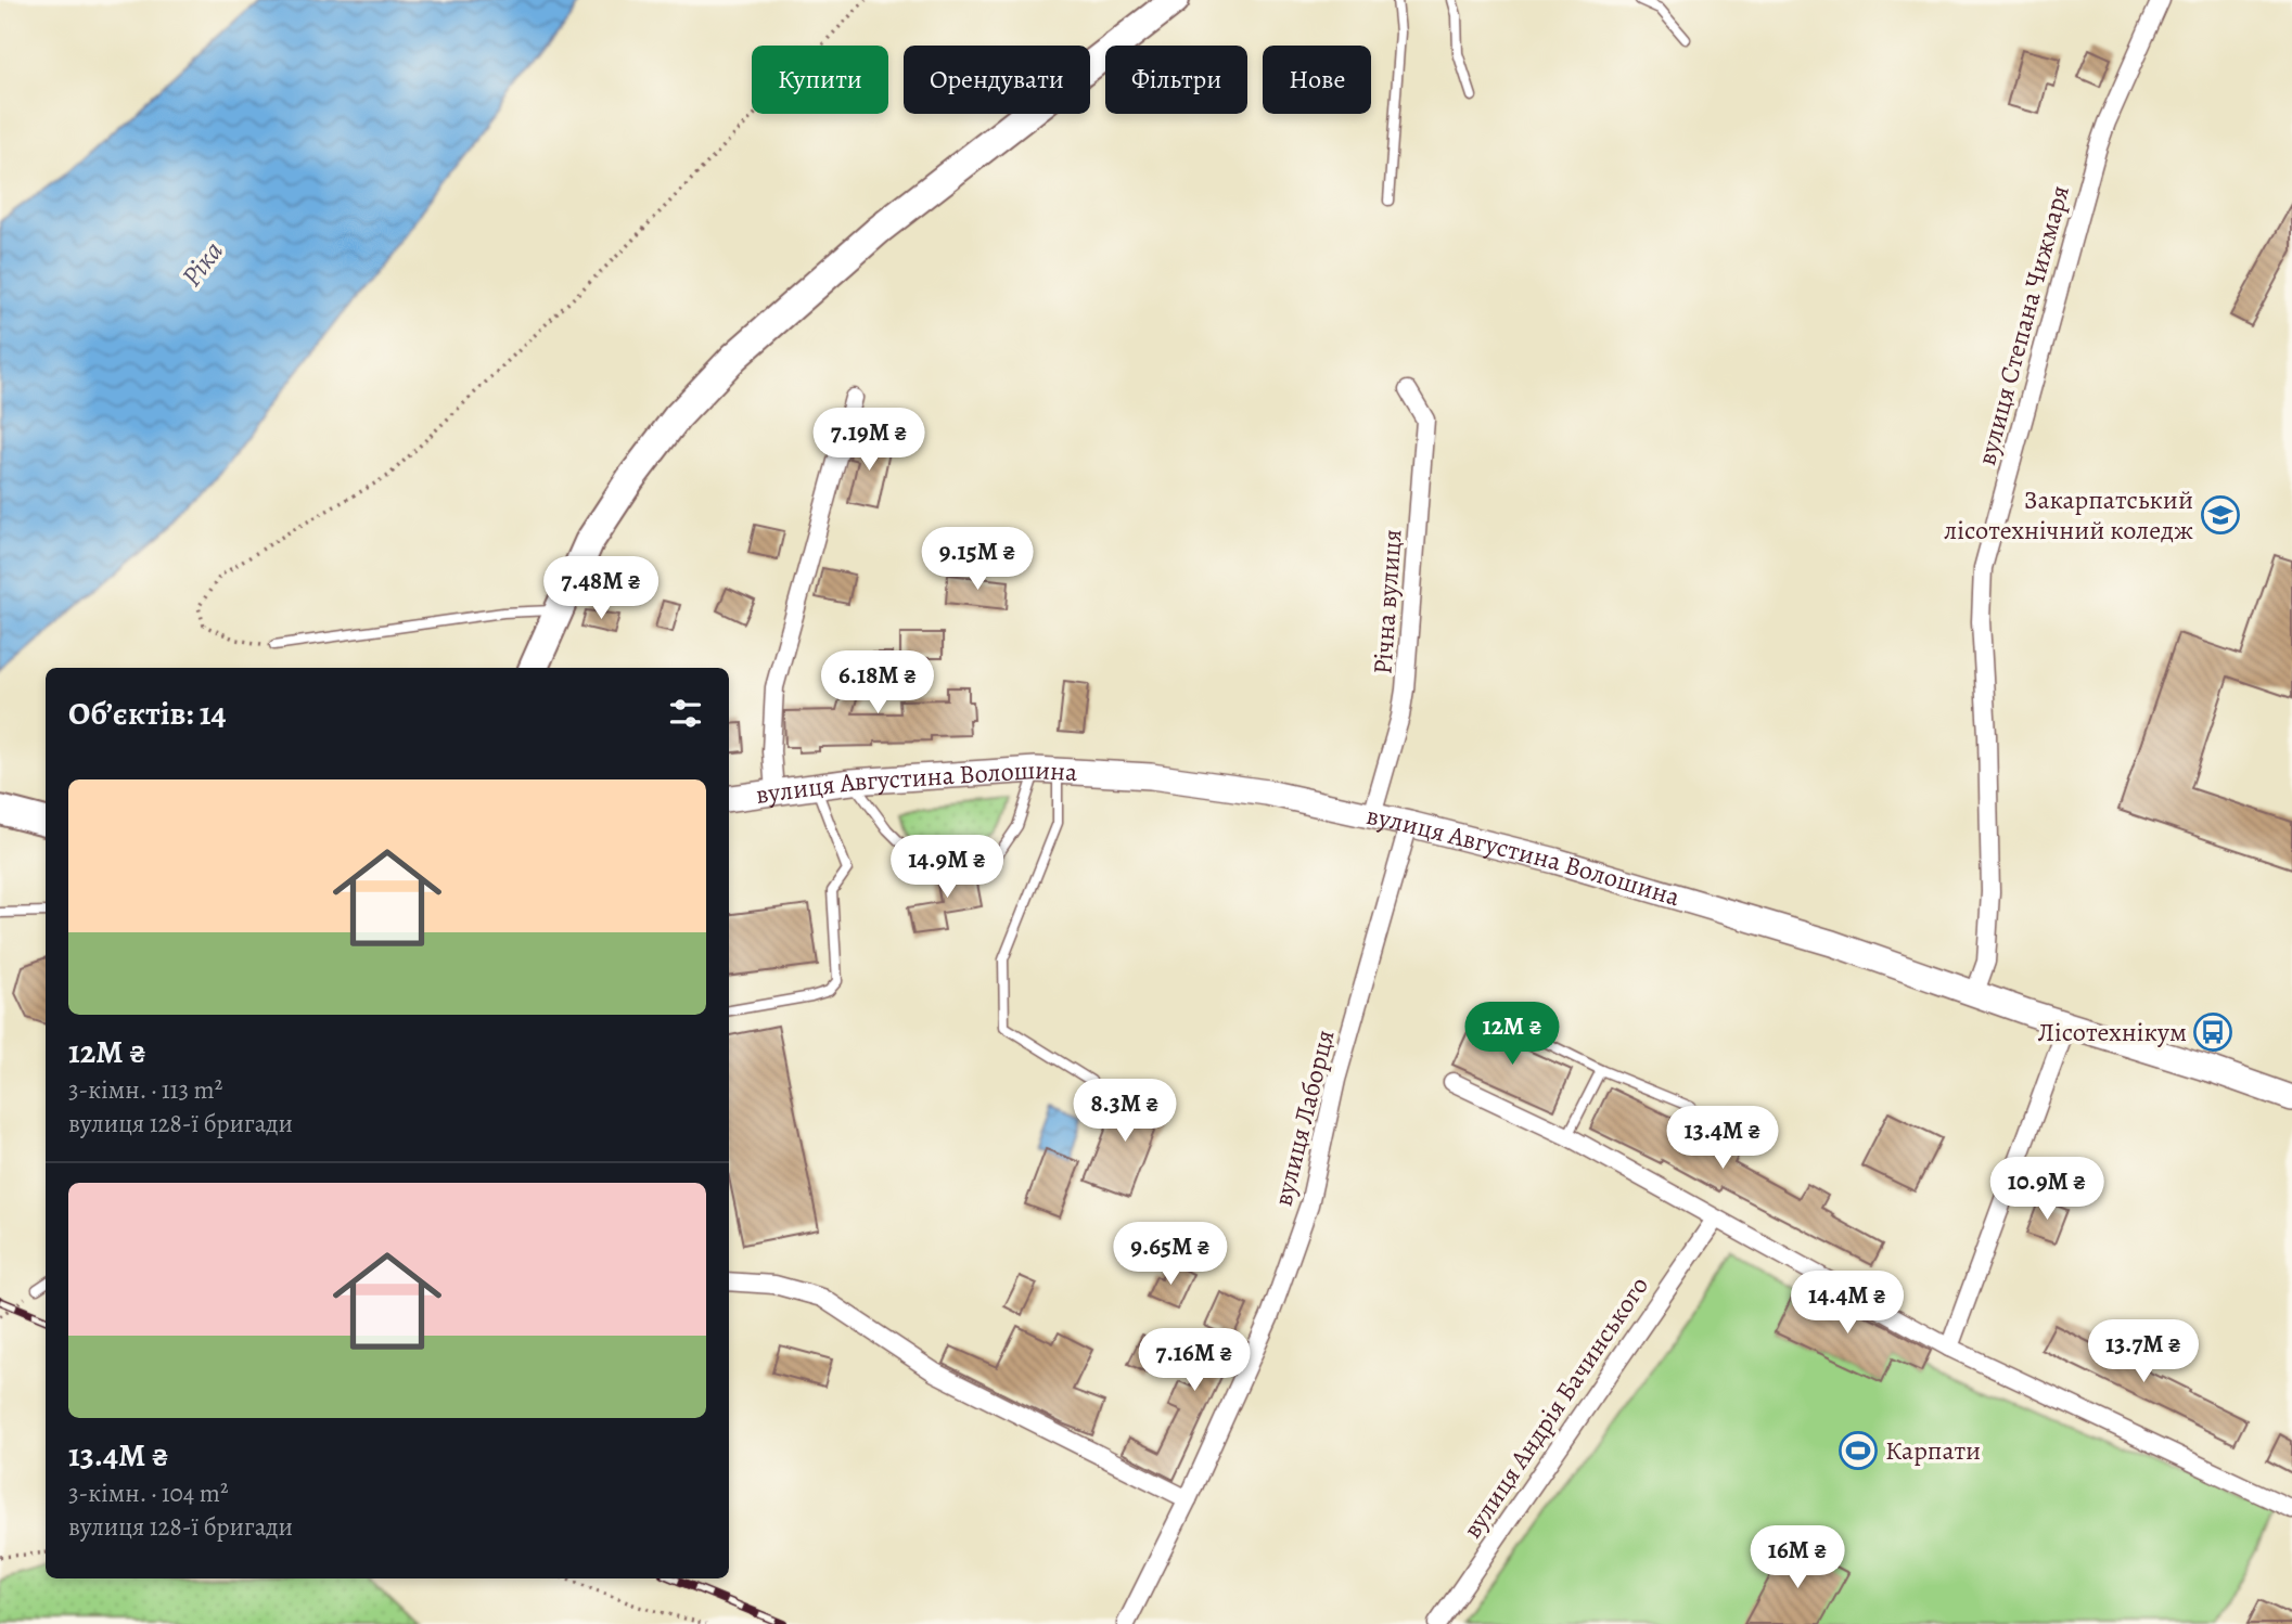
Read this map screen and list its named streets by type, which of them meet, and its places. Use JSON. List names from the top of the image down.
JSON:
{
  "streets": {
    "main road": ["вулиця Августина Волошина"],
    "street": [
      "вулиця Степана Чижмаря",
      "Річна вулиця",
      "вулиця Лаборця",
      "вулиця Андрія Бачинського"
    ]
  },
  "crossings": [
    ["вулиця Степана Чижмаря", "вулиця Августина Волошина"],
    ["Річна вулиця", "вулиця Августина Волошина"],
    ["вулиця Августина Волошина", "вулиця Лаборця"]
  ],
  "water": ["Ріка"],
  "places": {
    "school or university": ["Закарпатський лісотехнічний коледж"],
    "bus stop": ["Лісотехнікум"],
    "sports": ["Карпати"]
  },
  "page": {
    "chip": [
      "Купити",
      "Орендувати",
      "Фільтри",
      "Нове"
    ],
    "price": [
      "7.19M ₴",
      "9.15M ₴",
      "7.48M ₴",
      "6.18M ₴",
      "14.9M ₴",
      "12M ₴",
      "8.3M ₴",
      "13.4M ₴",
      "10.9M ₴",
      "9.65M ₴",
      "14.4M ₴",
      "13.7M ₴",
      "7.16M ₴",
      "16M ₴"
    ],
    "heading": "Об’єктів: 14",
    "list": [
      {
        "name": "12M ₴",
        "note": "3-кімн. · 113 m² · вулиця 128-ї бригади"
      },
      {
        "name": "13.4M ₴",
        "note": "3-кімн. · 104 m² · вулиця 128-ї бригади"
      }
    ]
  }
}
